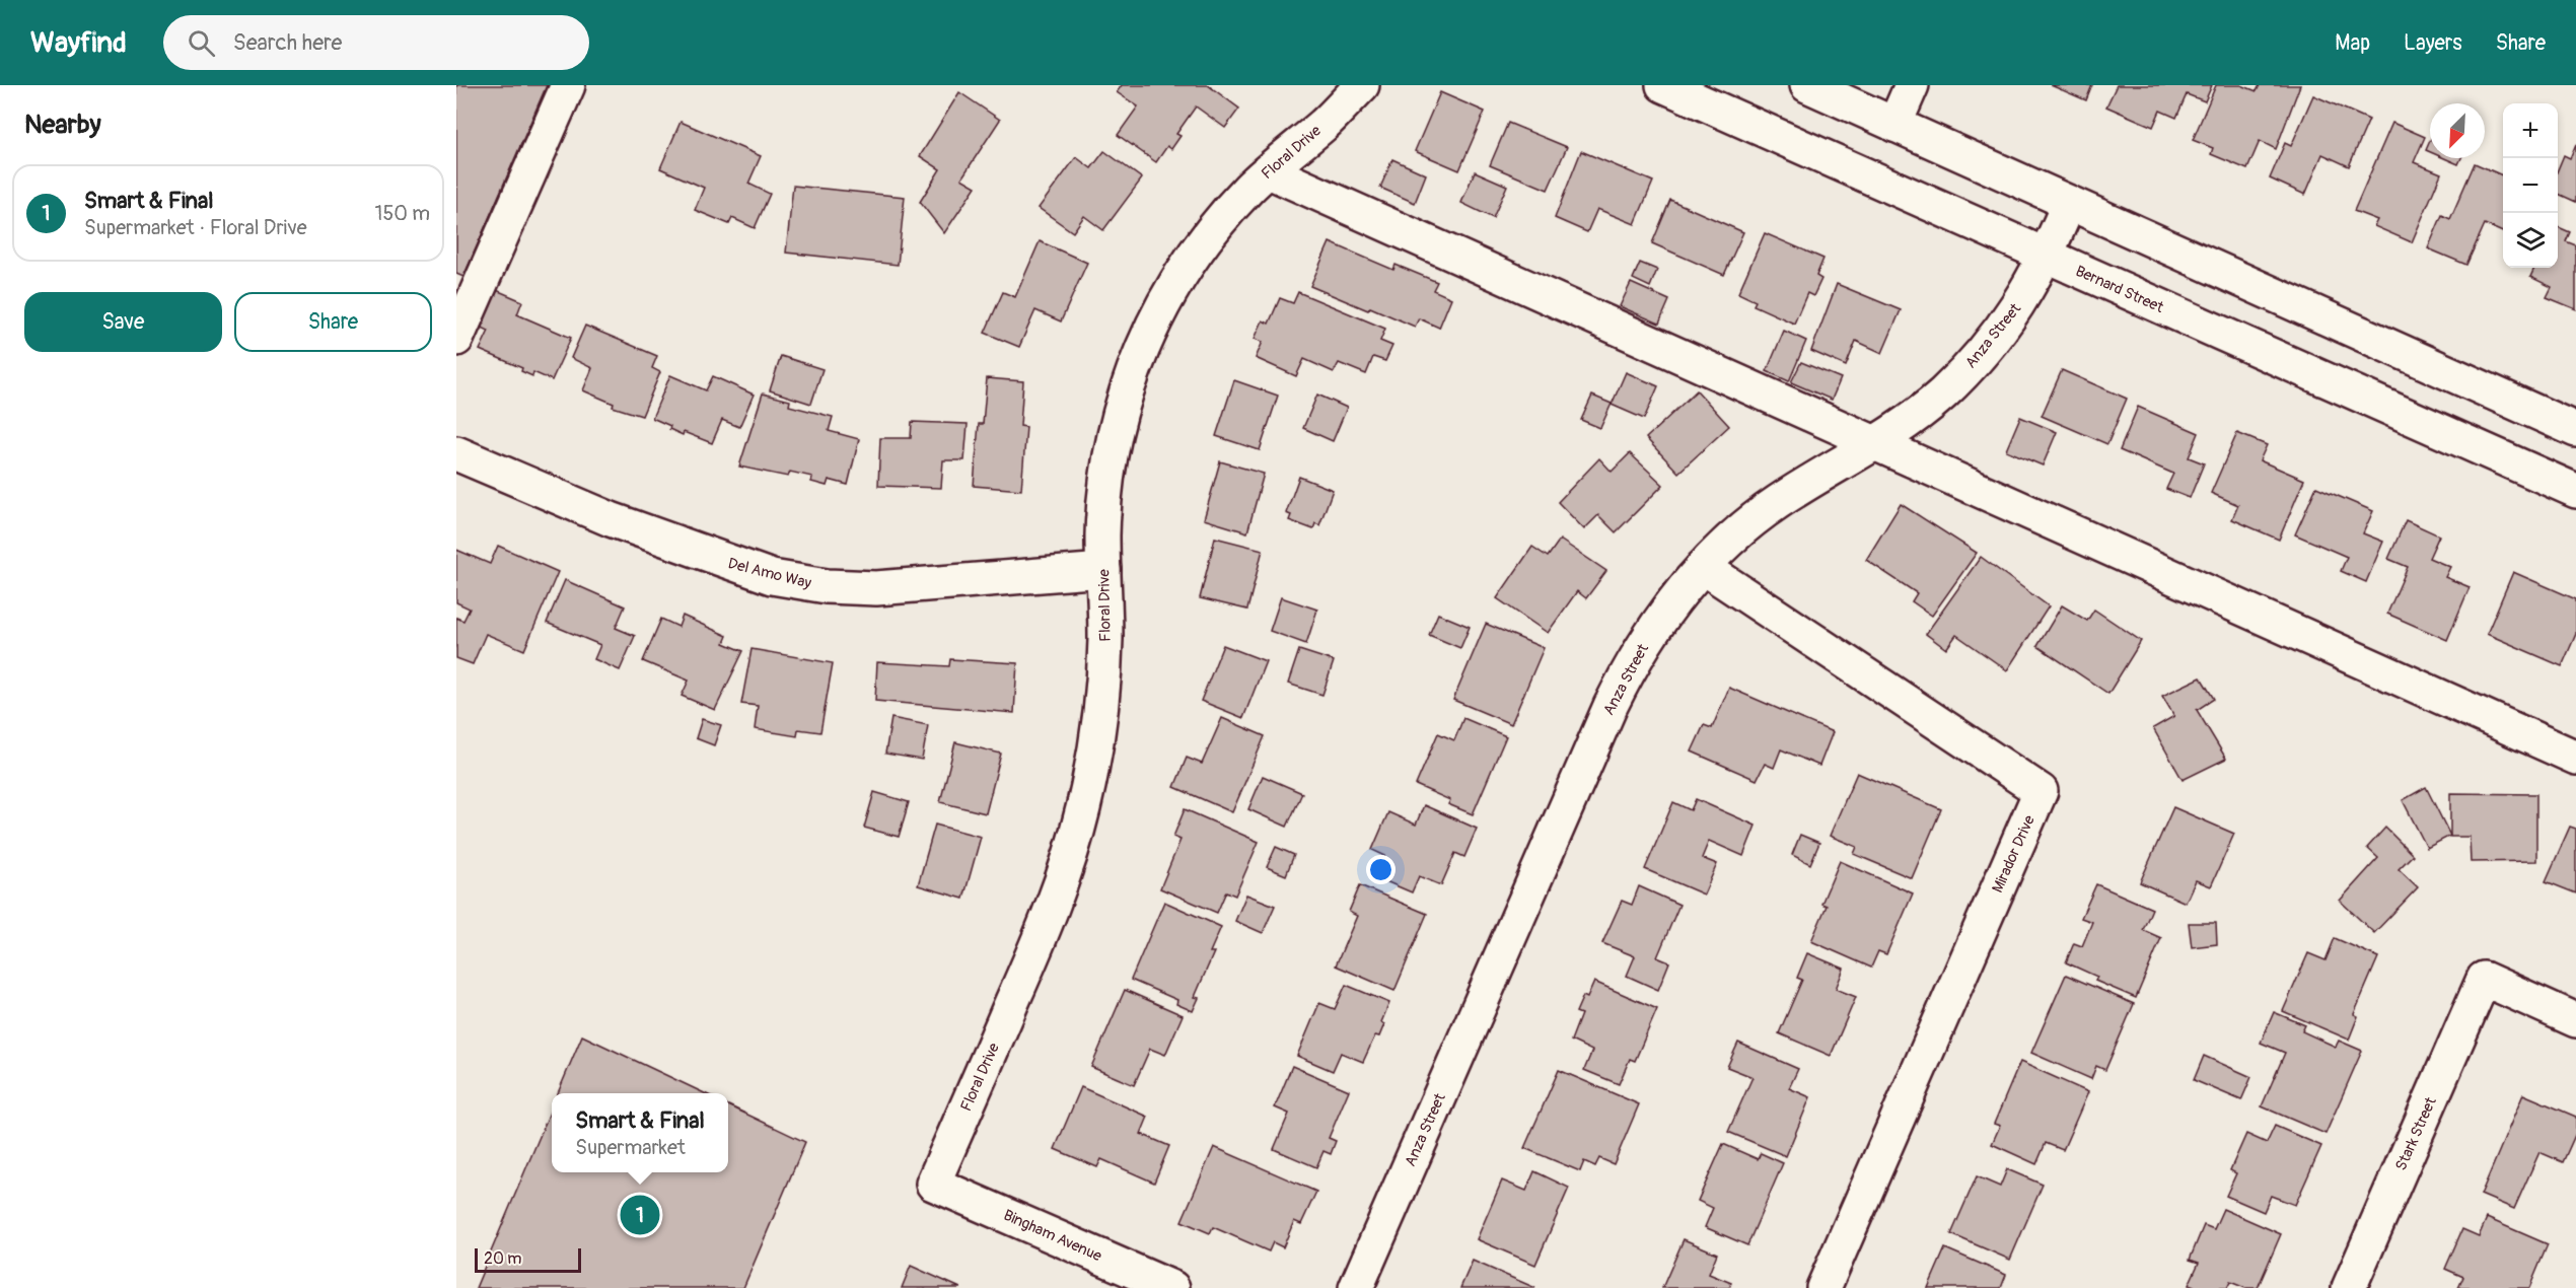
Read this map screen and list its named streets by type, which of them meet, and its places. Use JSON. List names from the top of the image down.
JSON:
{
  "streets": {
    "street": [
      "Floral Drive",
      "Bernard Street",
      "Anza Street",
      "Del Amo Way",
      "Mirador Drive",
      "Stark Street",
      "Bingham Avenue"
    ]
  },
  "crossings": [
    ["Floral Drive", "Del Amo Way"],
    ["Floral Drive", "Bingham Avenue"],
    ["Bernard Street", "Anza Street"],
    ["Anza Street", "Mirador Drive"]
  ],
  "scale_bar": "20 m",
  "north": "bottom left",
  "page": {
    "header": "Wayfind",
    "search": "Search here",
    "nav": ["Map", "Layers", "Share"],
    "heading": "Nearby",
    "map_buttons": ["+", "−"],
    "list": [
      {
        "mark": "1",
        "name": "Smart & Final",
        "note": "Supermarket · Floral Drive",
        "value": "150 m"
      }
    ],
    "buttons": ["Save", "Share"],
    "popup": ["Smart & Final", "Supermarket"],
    "pins": "1",
    "scale": "20 m"
  }
}
